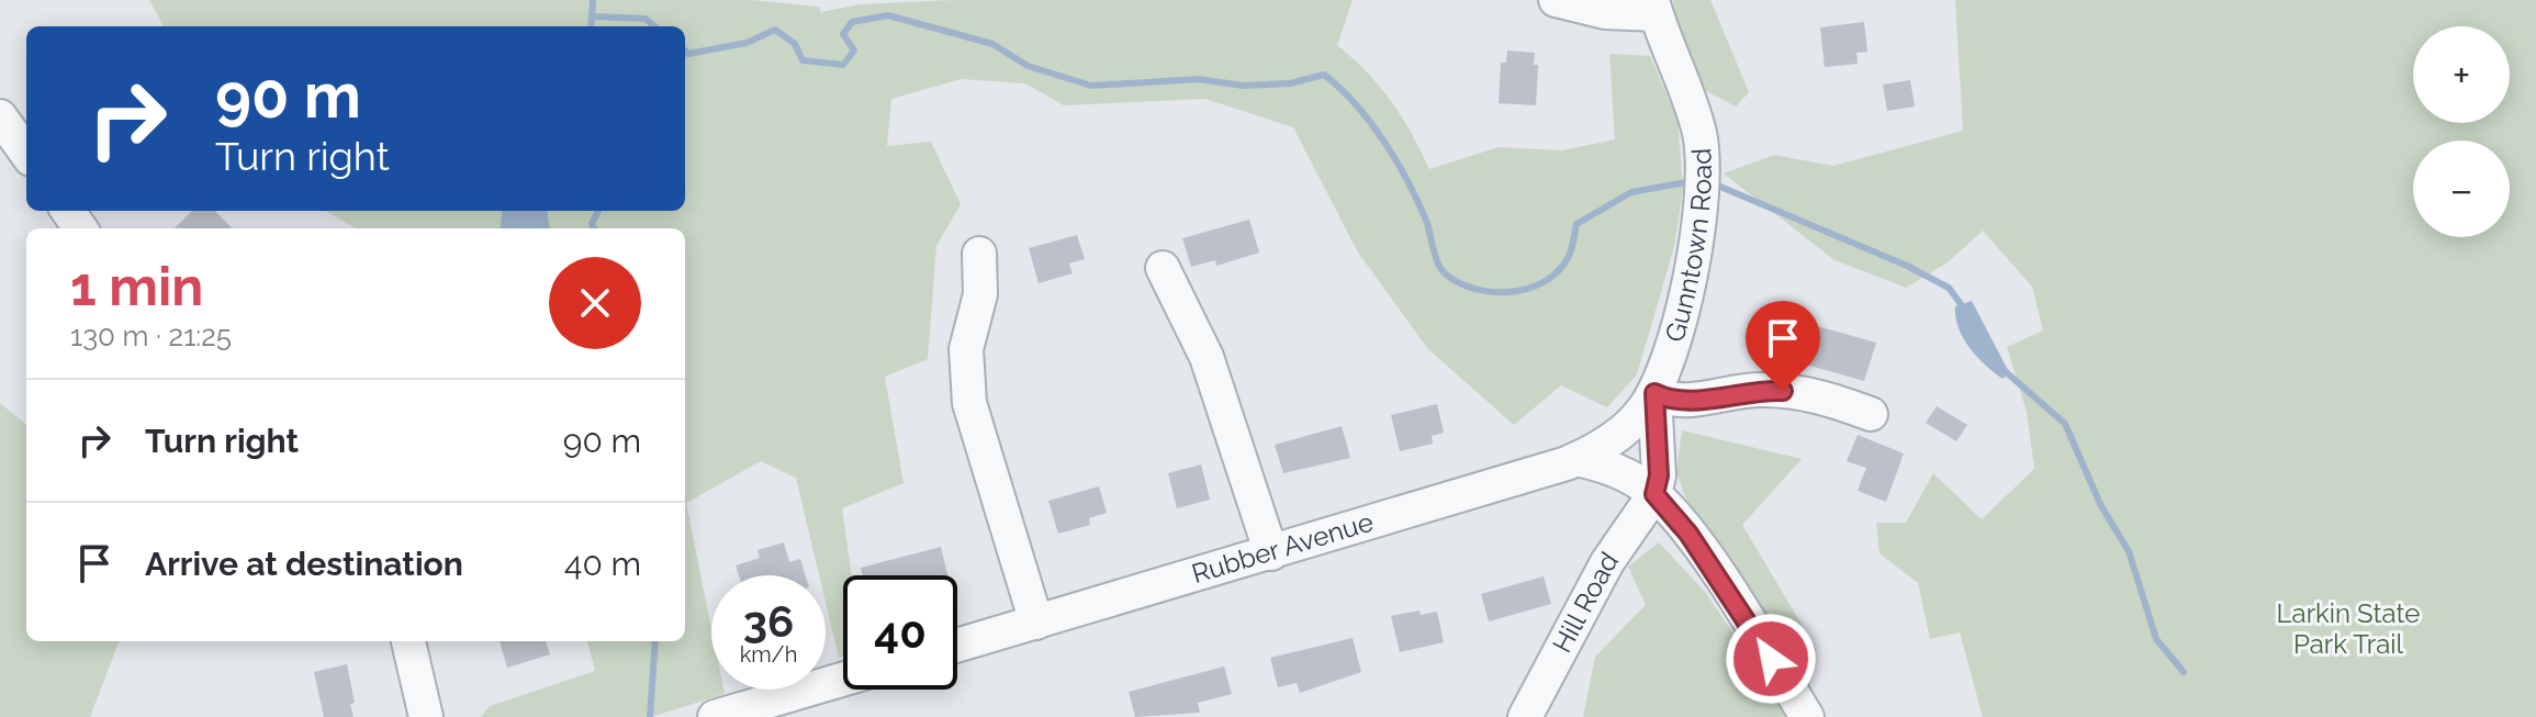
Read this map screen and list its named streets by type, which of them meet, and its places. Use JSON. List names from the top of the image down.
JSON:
{
  "streets": {
    "street": ["Gunntown Road", "Rubber Avenue", "Hill Road"]
  },
  "crossings": [
    ["Gunntown Road", "Rubber Avenue"]
  ],
  "parks": ["Larkin State Park Trail"],
  "page": {
    "map_buttons": ["+", "−"],
    "turn": ["90 m", "Turn right"],
    "heading": ["1 min", "130 m · 21:25"],
    "list": [
      {
        "name": "Turn right",
        "value": "90 m"
      },
      {
        "name": "Arrive at destination",
        "value": "40 m"
      }
    ],
    "speed": "36 km/h",
    "limit": "40"
  }
}
